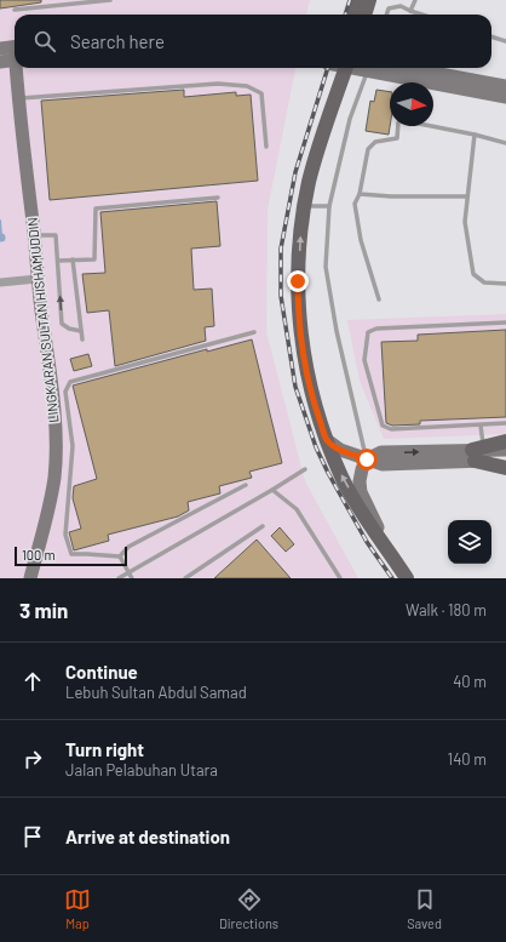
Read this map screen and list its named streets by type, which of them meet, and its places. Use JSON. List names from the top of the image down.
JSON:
{
  "streets": {
    "street": ["LINGKARAN SULTAN HISHAMUDDIN"]
  },
  "scale_bar": "100 m",
  "north": "right",
  "page": {
    "search": "Search here",
    "scale": "100 m",
    "heading": ["3 min", "Walk · 180 m"],
    "list": [
      ["Continue", "Lebuh Sultan Abdul Samad", "40 m"],
      ["Turn right", "Jalan Pelabuhan Utara", "140 m"],
      "Arrive at destination"
    ],
    "nav": ["Map", "Directions", "Saved"]
  }
}
